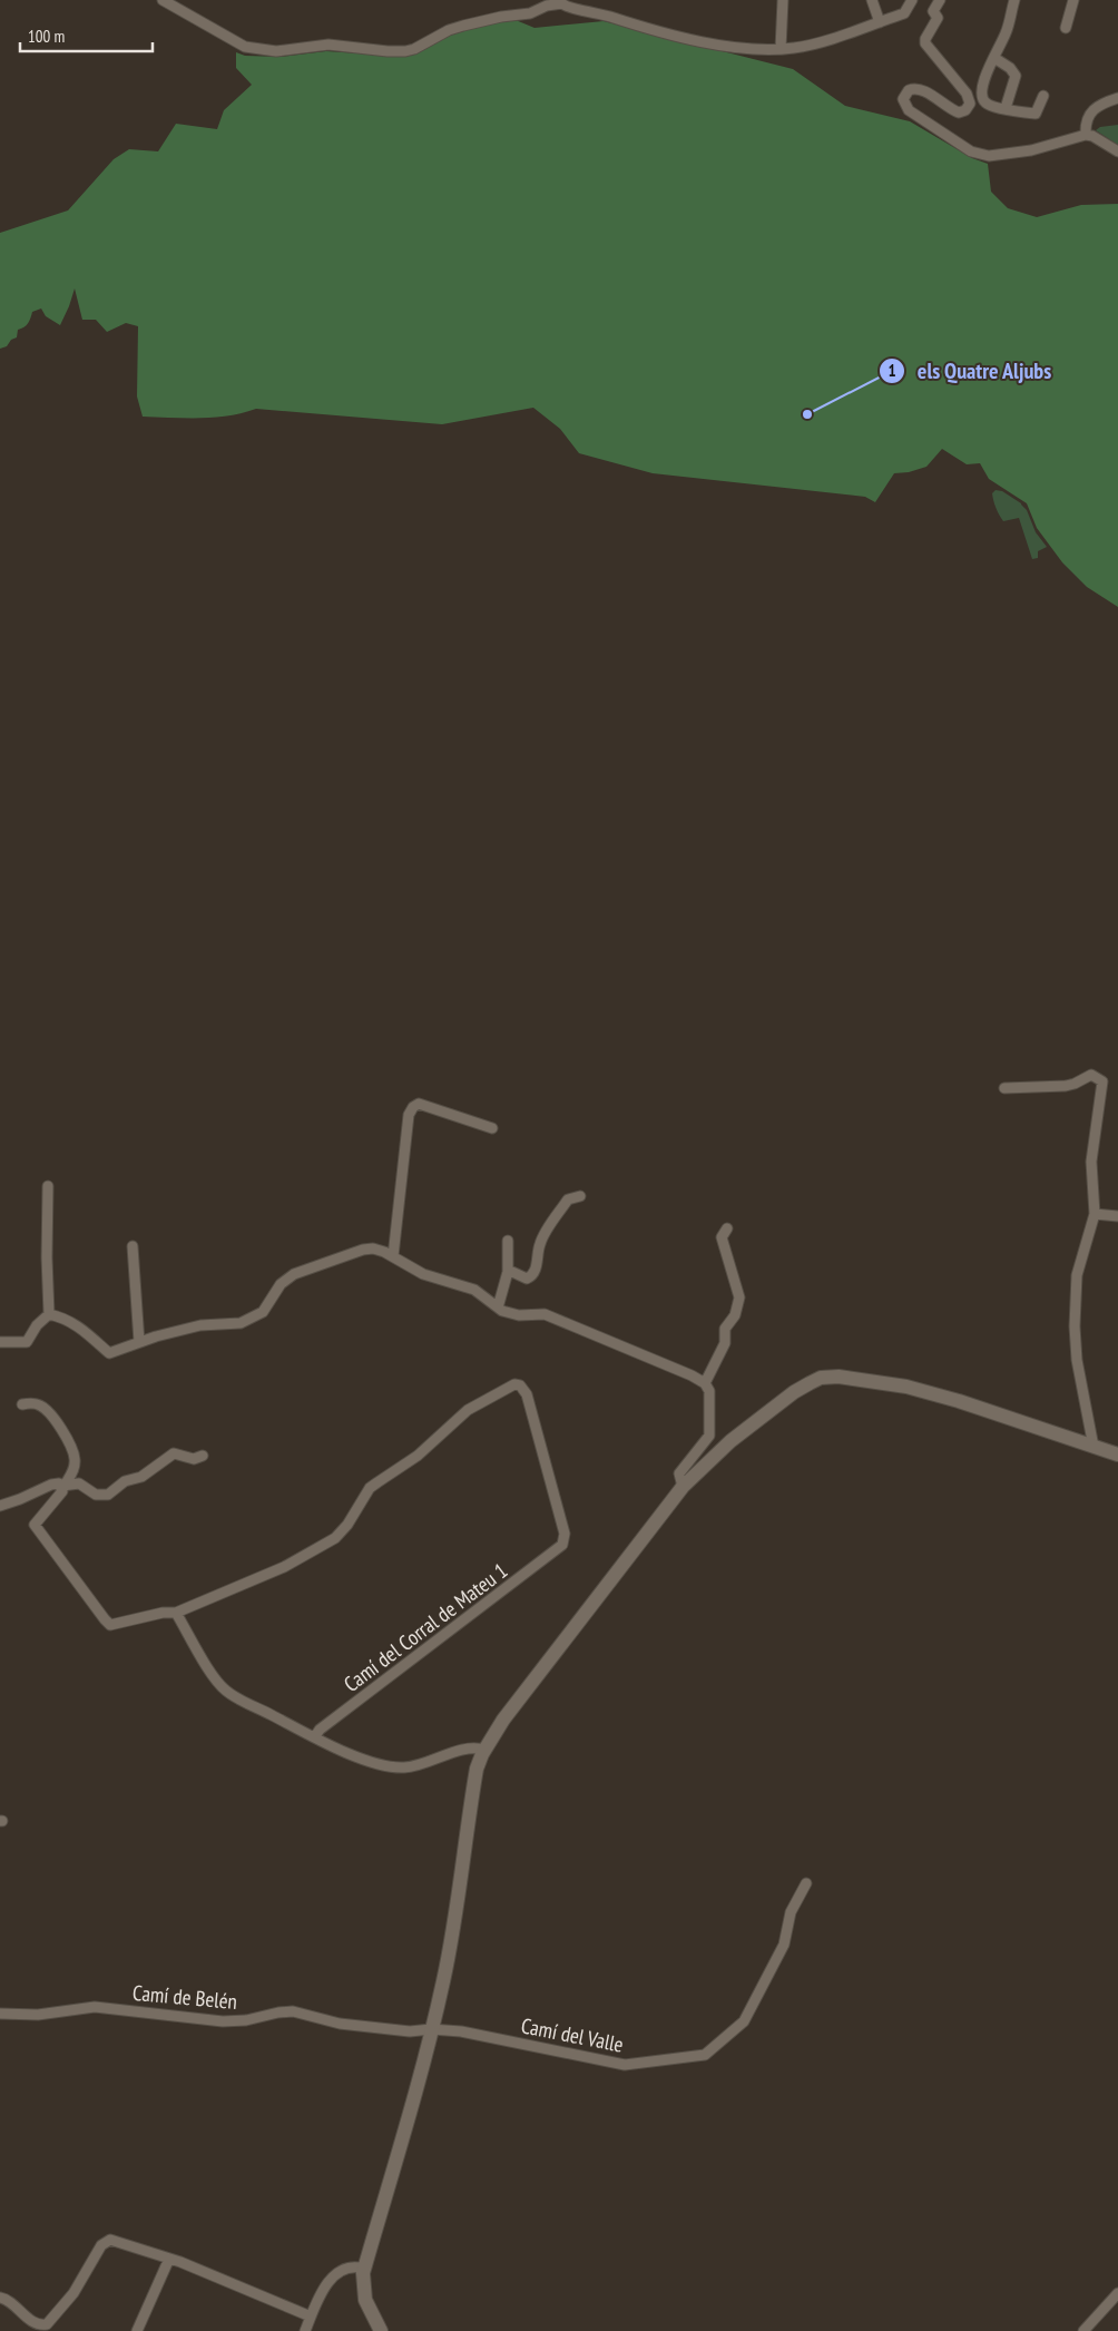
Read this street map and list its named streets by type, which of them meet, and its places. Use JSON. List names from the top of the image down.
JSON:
{
  "streets": {
    "street": ["Camí del Corral de Mateu 1", "Camí de Belén", "Camí del Valle"]
  },
  "crossings": [
    ["Camí de Belén", "Camí del Valle"]
  ],
  "places": ["els Quatre Aljubs"],
  "scale_bar": "100 m"
}
